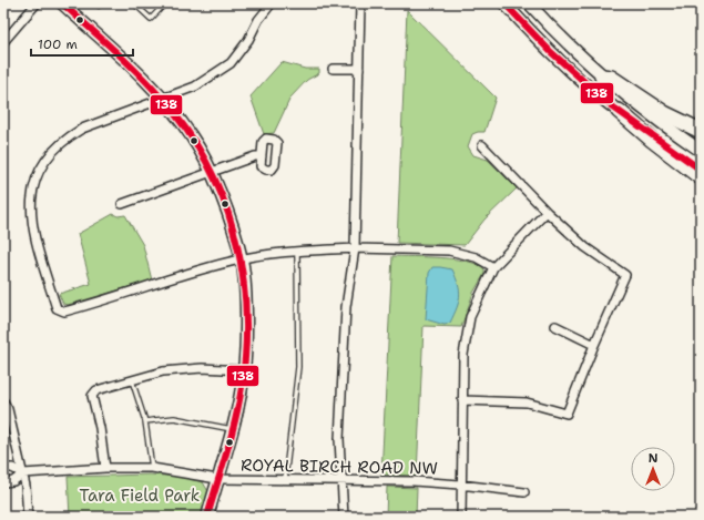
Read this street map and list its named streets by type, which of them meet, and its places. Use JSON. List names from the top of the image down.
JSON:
{
  "streets": {
    "street": ["ROYAL BIRCH ROAD NW"]
  },
  "parks": ["Tara Field Park"],
  "lines": ["transit line 138"],
  "scale_bar": "100 m",
  "north": "top"
}
